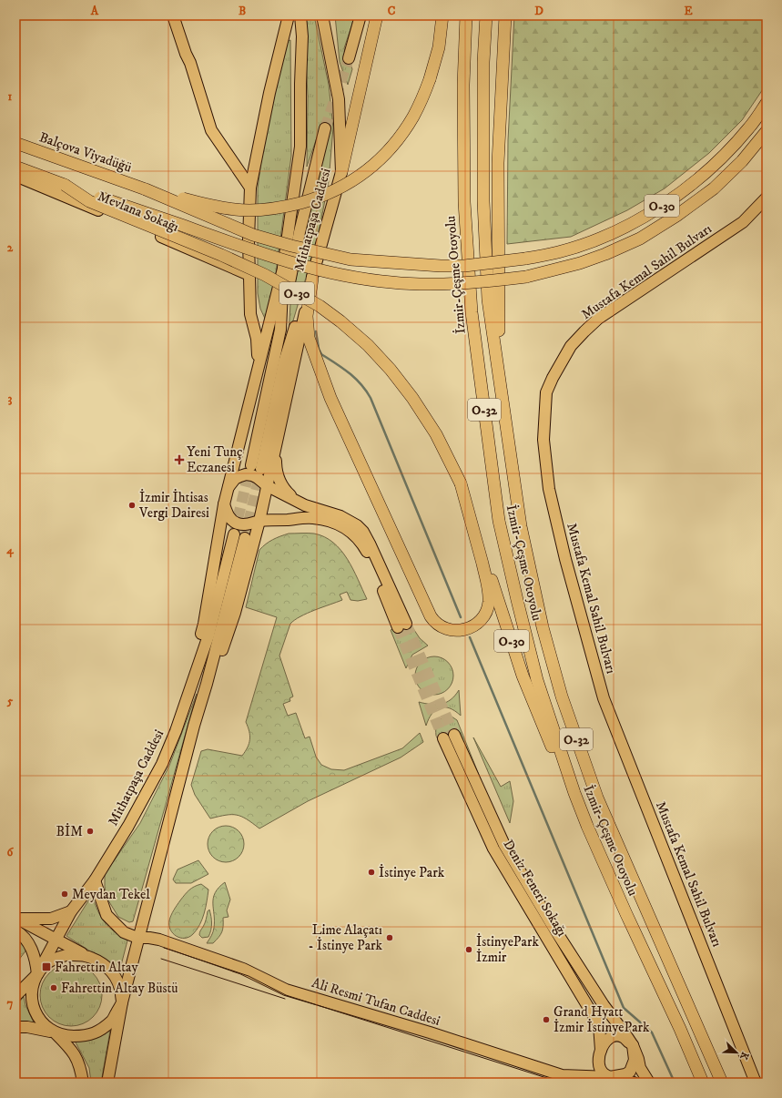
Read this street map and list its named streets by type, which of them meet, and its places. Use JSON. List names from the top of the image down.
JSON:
{
  "streets": {
    "highway": [
      "Balçova Viyadüğü",
      "O-30",
      "İzmir-Çeşme Otoyolu",
      "O-32"
    ],
    "main road": [
      "Mevlana Sokağı",
      "Mithatpaşa Caddesi",
      "Mustafa Kemal Sahil Bulvarı",
      "Deniz Feneri Sokağı",
      "Ali Resmi Tufan Caddesi"
    ]
  },
  "crossings": [
    ["Balçova Viyadüğü", "O-30"],
    ["O-30", "İzmir-Çeşme Otoyolu"],
    ["Deniz Feneri Sokağı", "Ali Resmi Tufan Caddesi"]
  ],
  "places": {
    "health": ["Yeni Tunç Eczanesi"],
    "other": [
      "İzmir İhtisas Vergi Dairesi",
      "BİM",
      "İstinye Park",
      "Meydan Tekel",
      "Lime Alaçatı - İstinye Park",
      "İstinyePark İzmir",
      "Fahrettin Altay Büstü",
      "Grand Hyatt İzmir İstinyePark"
    ],
    "transit": ["Fahrettin Altay"]
  },
  "north": "bottom right",
  "grid": {
    "columns": [
      "A",
      "B",
      "C",
      "D",
      "E"
    ],
    "rows": [
      "1",
      "2",
      "3",
      "4",
      "5",
      "6",
      "7"
    ]
  }
}
